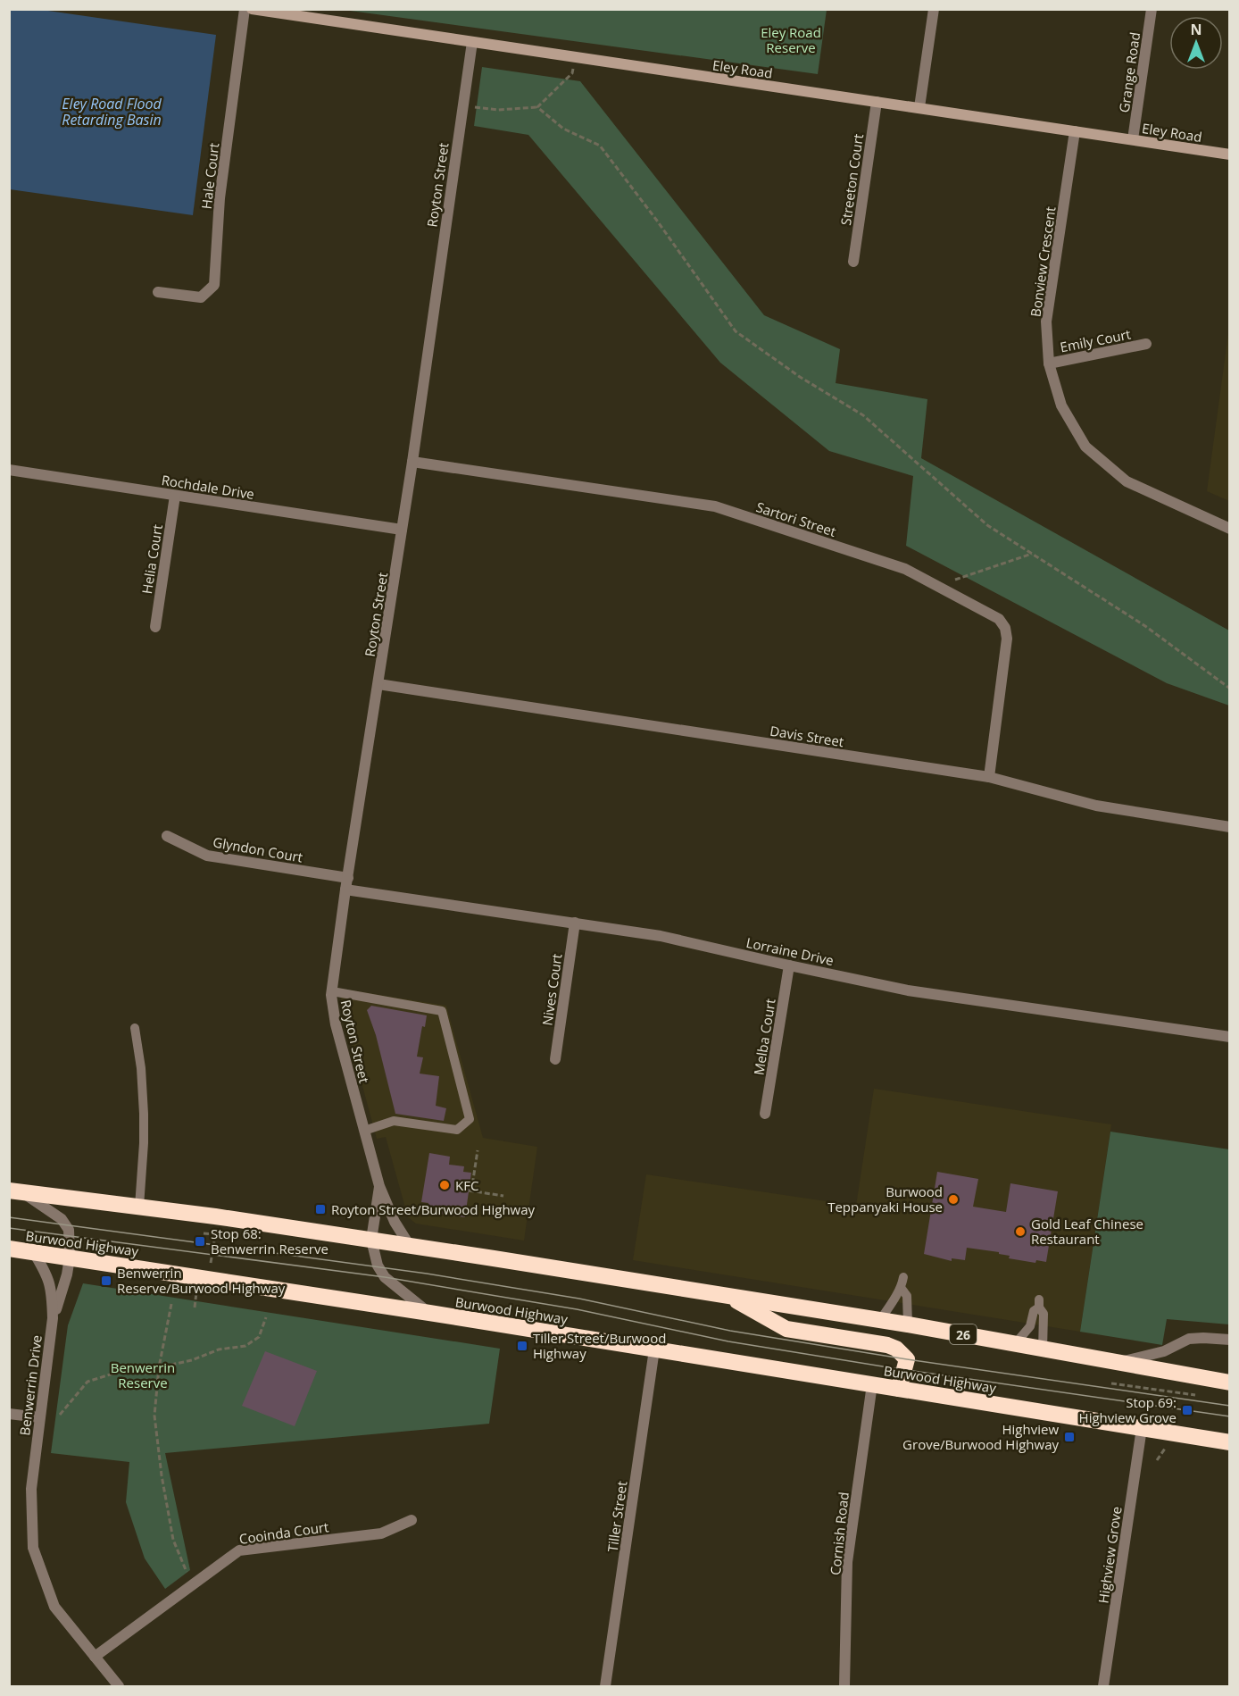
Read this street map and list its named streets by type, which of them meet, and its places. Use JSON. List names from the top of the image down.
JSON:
{
  "streets": {
    "highway": ["Burwood Highway", "26"],
    "main road": ["Eley Road"],
    "street": [
      "Grange Road",
      "Hale Court",
      "Streeton Court",
      "Royton Street",
      "Bonview Crescent",
      "Emily Court",
      "Rochdale Drive",
      "Sartori Street",
      "Helia Court",
      "Davis Street",
      "Glyndon Court",
      "Lorraine Drive",
      "Nives Court",
      "Melba Court",
      "Benwerrin Drive",
      "Tiller Street",
      "Cooinda Court",
      "Cornish Road",
      "Highview Grove"
    ]
  },
  "crossings": [
    ["Eley Road", "Grange Road"],
    ["Eley Road", "Streeton Court"],
    ["Eley Road", "Royton Street"],
    ["Eley Road", "Bonview Crescent"],
    ["Royton Street", "Rochdale Drive"],
    ["Royton Street", "Sartori Street"],
    ["Royton Street", "Davis Street"],
    ["Royton Street", "Glyndon Court"],
    ["Royton Street", "Lorraine Drive"],
    ["Royton Street", "Burwood Highway"],
    ["Royton Street", "26"],
    ["Bonview Crescent", "Emily Court"],
    ["Rochdale Drive", "Helia Court"],
    ["Sartori Street", "Davis Street"],
    ["Glyndon Court", "Lorraine Drive"],
    ["Lorraine Drive", "Nives Court"],
    ["Lorraine Drive", "Melba Court"],
    ["Burwood Highway", "Benwerrin Drive"],
    ["Burwood Highway", "Tiller Street"],
    ["Burwood Highway", "Cornish Road"],
    ["Burwood Highway", "Highview Grove"],
    ["26", "Benwerrin Drive"],
    ["Benwerrin Drive", "Cooinda Court"]
  ],
  "water": ["Eley Road Flood Retarding Basin"],
  "parks": ["Eley Road Reserve", "Benwerrin Reserve"],
  "places": {
    "other": ["KFC", "Burwood Teppanyaki House", "Gold Leaf Chinese Restaurant"],
    "transit": [
      "Royton Street/Burwood Highway",
      "Stop 68: Benwerrin Reserve",
      "Benwerrin Reserve/Burwood Highway",
      "Tiller Street/Burwood Highway",
      "Stop 69: Highview Grove",
      "Highview Grove/Burwood Highway"
    ]
  },
  "north": "top"
}
